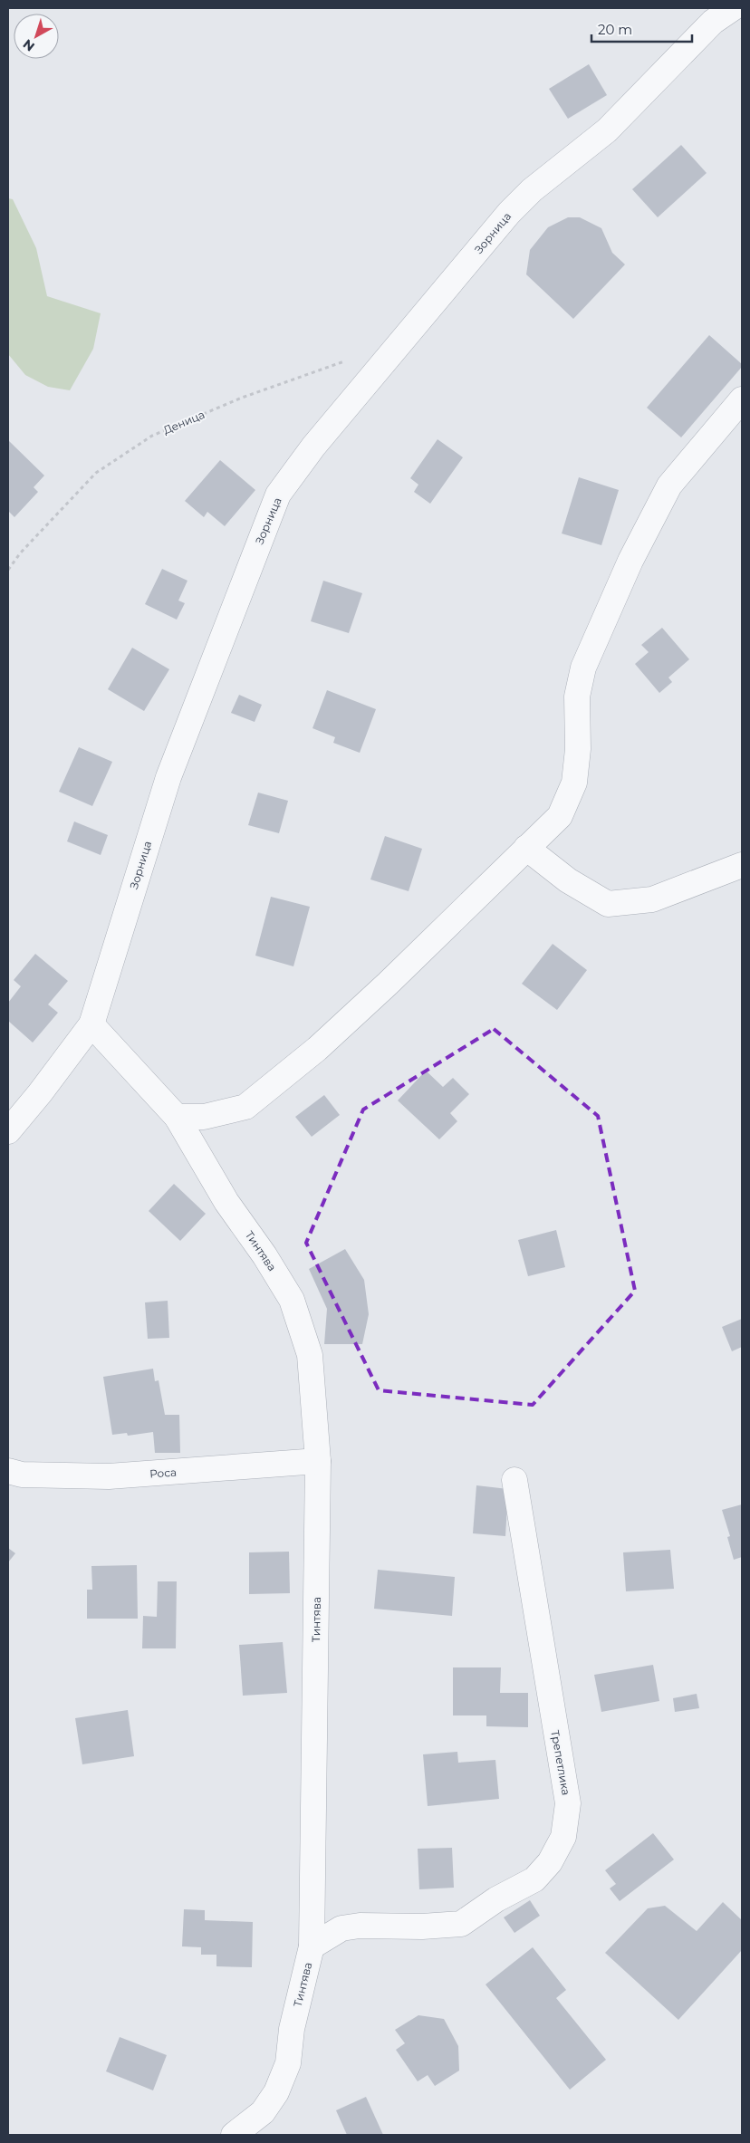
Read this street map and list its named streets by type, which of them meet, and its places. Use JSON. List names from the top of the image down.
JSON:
{
  "streets": {
    "street": [
      "Зорница",
      "Тинтява",
      "Роса",
      "Трепетлика"
    ],
    "path": ["Деница"]
  },
  "crossings": [
    ["Зорница", "Тинтява"],
    ["Тинтява", "Роса"],
    ["Тинтява", "Трепетлика"]
  ],
  "scale_bar": "20 m",
  "north": "bottom left"
}
